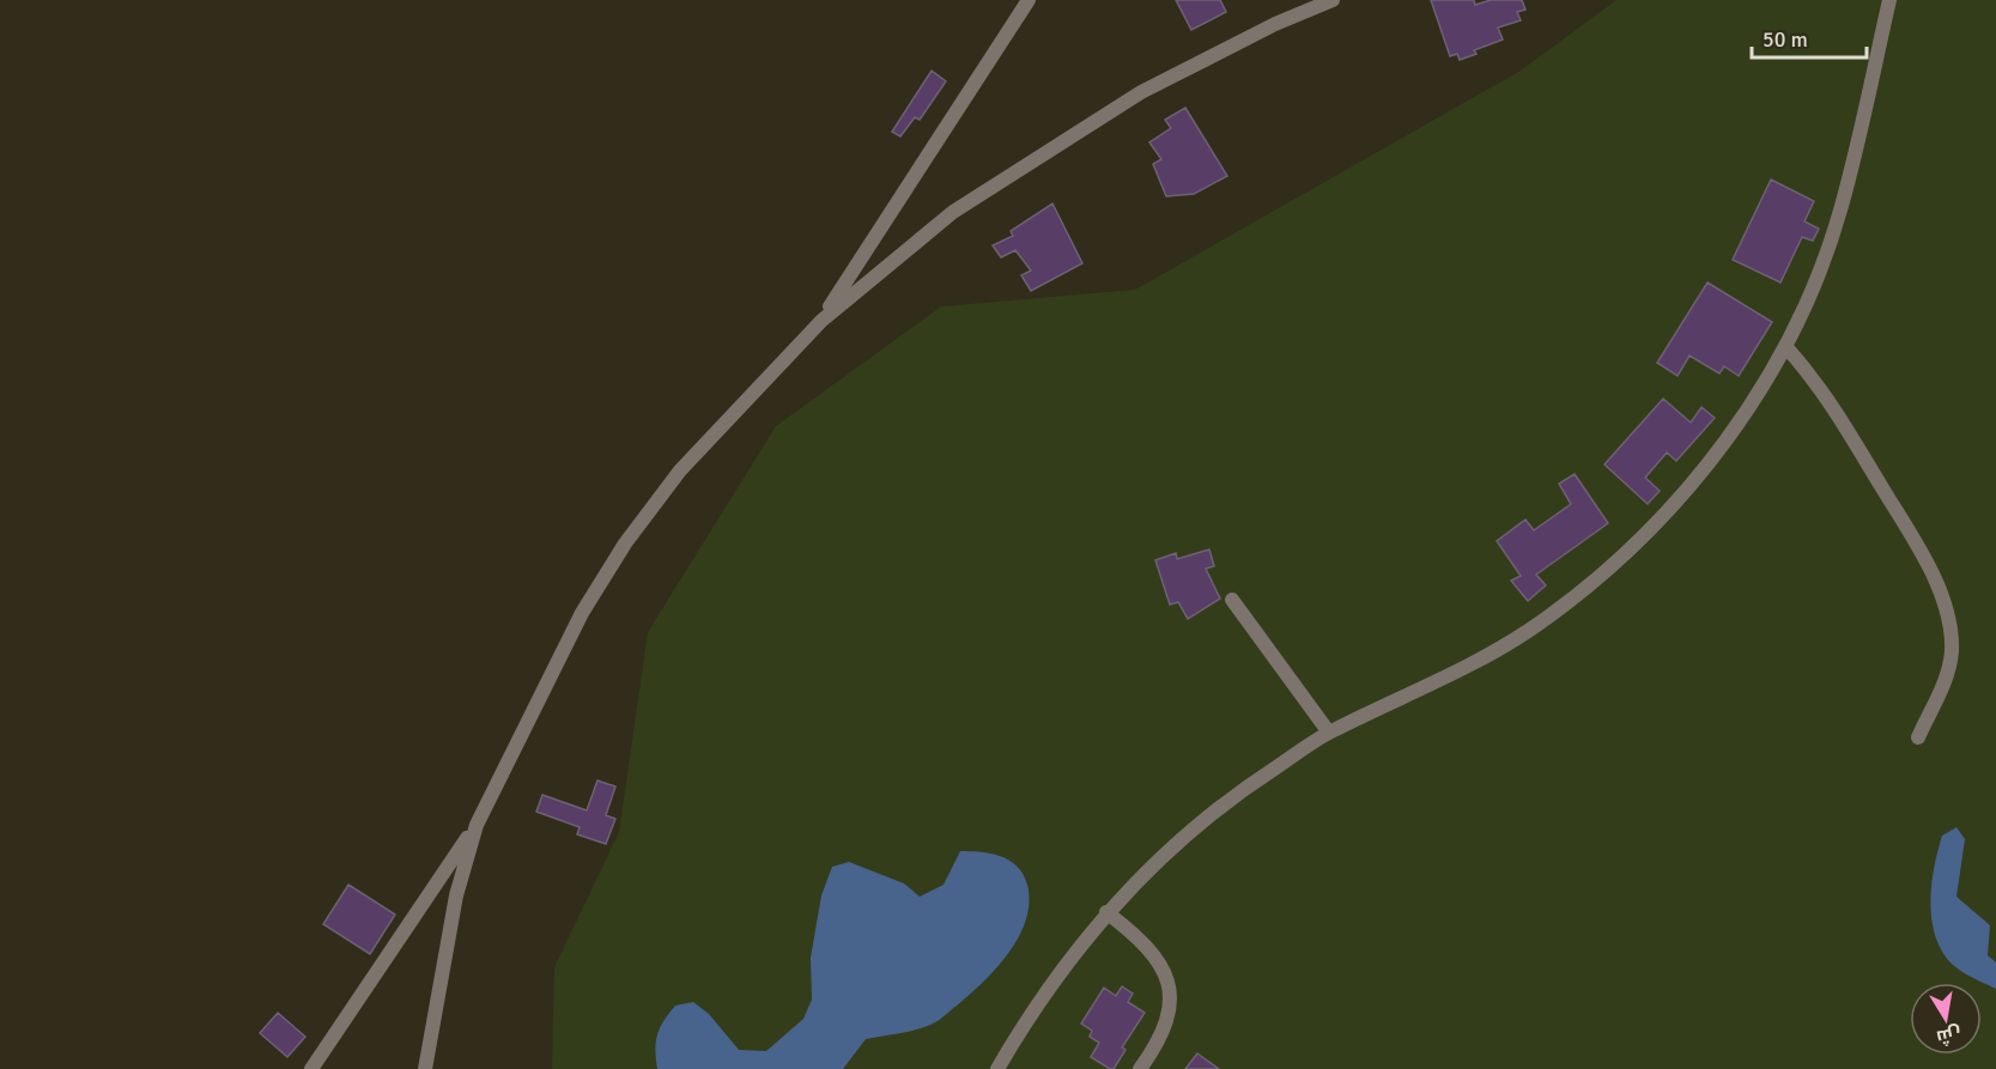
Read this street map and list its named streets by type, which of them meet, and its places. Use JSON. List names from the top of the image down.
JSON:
{
  "scale_bar": "50 m",
  "north": "bottom"
}
